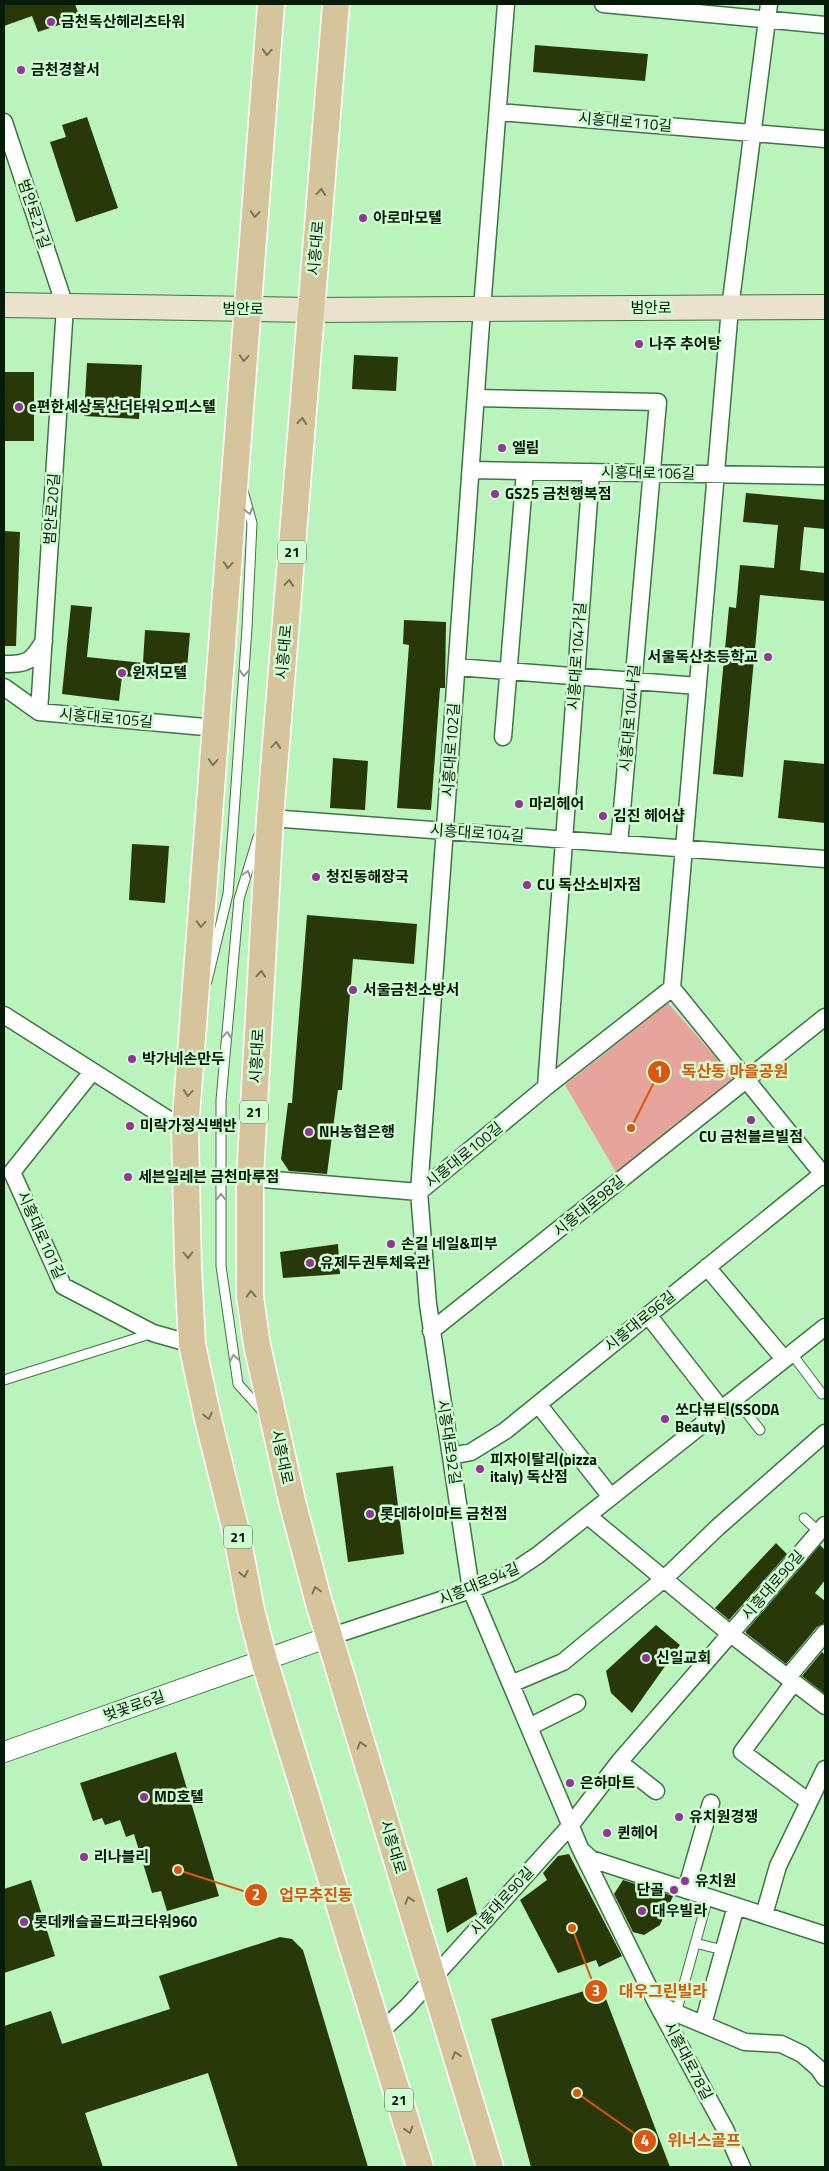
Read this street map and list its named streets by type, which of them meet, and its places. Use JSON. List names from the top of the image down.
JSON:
{
  "streets": {
    "main road": ["시흥대로", "범안로", "21"],
    "street": [
      "시흥대로110길",
      "범안로21길",
      "시흥대로106길",
      "범안로20길",
      "시흥대로104가길",
      "시흥대로105길",
      "시흥대로104나길",
      "시흥대로102길",
      "시흥대로104길",
      "시흥대로100길",
      "시흥대로98길",
      "시흥대로101길",
      "시흥대로96길",
      "시흥대로92길",
      "시흥대로94길",
      "시흥대로90길",
      "벚꽃로6길",
      "시흥대로78길"
    ]
  },
  "crossings": [
    ["범안로21길", "범안로"],
    ["범안로21길", "범안로20길"],
    ["시흥대로", "범안로"],
    ["시흥대로", "시흥대로104길"],
    ["시흥대로", "시흥대로100길"],
    ["시흥대로", "시흥대로94길"],
    ["시흥대로", "시흥대로90길"],
    ["시흥대로", "벚꽃로6길"],
    ["범안로", "범안로20길"],
    ["범안로", "21"],
    ["범안로", "시흥대로102길"],
    ["시흥대로106길", "시흥대로104가길"],
    ["시흥대로106길", "시흥대로104나길"],
    ["시흥대로106길", "시흥대로102길"],
    ["범안로20길", "시흥대로105길"],
    ["21", "시흥대로105길"],
    ["21", "시흥대로101길"],
    ["21", "시흥대로90길"],
    ["21", "벚꽃로6길"],
    ["시흥대로104가길", "시흥대로104길"],
    ["시흥대로104나길", "시흥대로102길"],
    ["시흥대로104나길", "시흥대로104길"],
    ["시흥대로102길", "시흥대로104길"],
    ["시흥대로102길", "시흥대로100길"],
    ["시흥대로102길", "시흥대로92길"],
    ["시흥대로100길", "시흥대로92길"],
    ["시흥대로98길", "시흥대로96길"],
    ["시흥대로98길", "시흥대로92길"],
    ["시흥대로96길", "시흥대로92길"],
    ["시흥대로92길", "시흥대로94길"],
    ["시흥대로92길", "시흥대로90길"],
    ["시흥대로92길", "시흥대로78길"],
    ["시흥대로94길", "시흥대로90길"],
    ["시흥대로94길", "벚꽃로6길"]
  ],
  "places": [
    "금천독산헤리츠타워",
    "금천경찰서",
    "아로마모텔",
    "나주 추어탕",
    "e편한세상독산더타워오피스텔",
    "엘림",
    "GS25 금천행복점",
    "서울독산초등학교",
    "윈저모텔",
    "마리헤어",
    "김진 헤어샵",
    "청진동해장국",
    "CU 독산소비자점",
    "서울금천소방서",
    "박가네손만두",
    "CU 금천블르빌점",
    "미락가정식백반",
    "독산동 마을공원",
    "NH농협은행",
    "세븐일레븐 금천마루점",
    "손길 네일&피부",
    "유제두권투체육관",
    "쏘다뷰티(SSODA Beauty)",
    "피자이탈리(pizza italy) 독산점",
    "롯데하이마트 금천점",
    "신일교회",
    "은하마트",
    "MD호텔",
    "유치원경쟁",
    "퀸헤어",
    "리나블리",
    "업무추진동",
    "유치원",
    "단골",
    "대우빌라",
    "롯데캐슬골드파크타워960",
    "대우그린빌라",
    "위너스골프"
  ]
}
